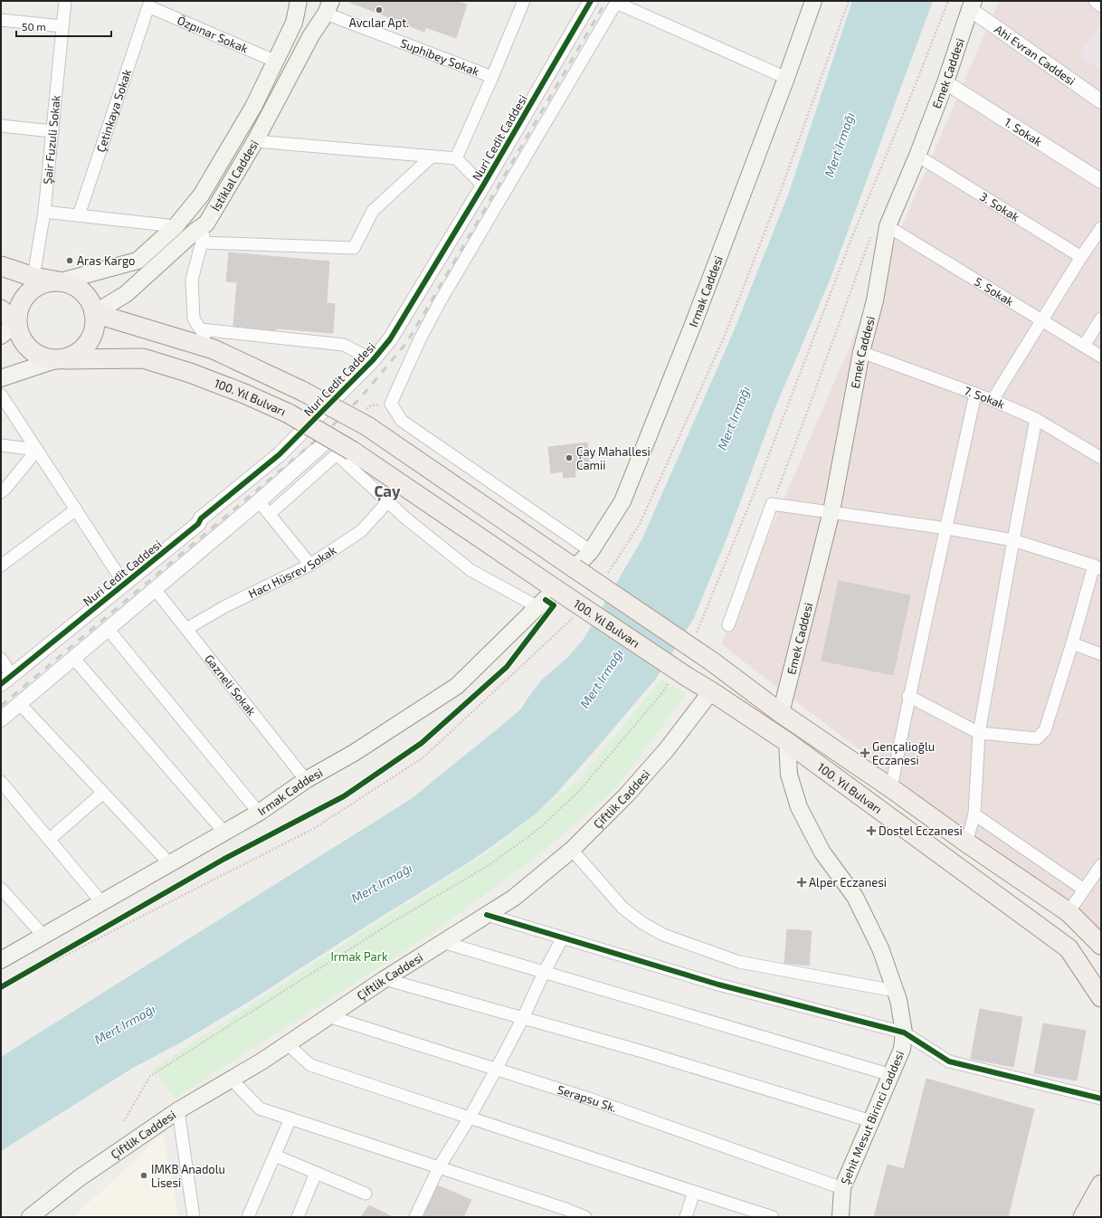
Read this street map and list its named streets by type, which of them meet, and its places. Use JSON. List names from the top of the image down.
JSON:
{
  "streets": {
    "main road": [
      "Emek Caddesi",
      "İstiklal Caddesi",
      "Irmak Caddesi",
      "100. Yıl Bulvarı",
      "Çiftlik Caddesi",
      "Şehit Mesut Birinci Caddesi"
    ],
    "street": [
      "Özpınar Sokak",
      "Ahi Evran Caddesi",
      "Suphibey Sokak",
      "Çetinkaya Sokak",
      "1. Sokak",
      "Nuri Cedit Caddesi",
      "Şair Fuzuli Sokak",
      "3. Sokak",
      "5. Sokak",
      "7. Sokak",
      "Hacı Hüsrev Sokak",
      "Gazneli Sokak",
      "Serapsu Sk."
    ]
  },
  "crossings": [
    ["Özpınar Sokak", "Çetinkaya Sokak"],
    ["Özpınar Sokak", "İstiklal Caddesi"],
    ["Ahi Evran Caddesi", "Emek Caddesi"],
    ["Suphibey Sokak", "İstiklal Caddesi"],
    ["Emek Caddesi", "1. Sokak"],
    ["Emek Caddesi", "3. Sokak"],
    ["Emek Caddesi", "5. Sokak"],
    ["Emek Caddesi", "100. Yıl Bulvarı"],
    ["Emek Caddesi", "7. Sokak"],
    ["İstiklal Caddesi", "100. Yıl Bulvarı"],
    ["Irmak Caddesi", "100. Yıl Bulvarı"],
    ["Irmak Caddesi", "Gazneli Sokak"],
    ["100. Yıl Bulvarı", "Çiftlik Caddesi"],
    ["100. Yıl Bulvarı", "Şehit Mesut Birinci Caddesi"],
    ["Hacı Hüsrev Sokak", "Gazneli Sokak"],
    ["Çiftlik Caddesi", "Serapsu Sk."],
    ["Serapsu Sk.", "Şehit Mesut Birinci Caddesi"]
  ],
  "districts": ["Çay"],
  "water": ["Mert Irmağı"],
  "parks": ["Irmak Park"],
  "places": {
    "other": [
      "Avcılar Apt.",
      "Aras Kargo",
      "Çay Mahallesi Camii",
      "IMKB Anadolu Lisesi"
    ],
    "health": ["Gençalioğlu Eczanesi", "Dostel Eczanesi", "Alper Eczanesi"]
  },
  "scale_bar": "50 m"
}
